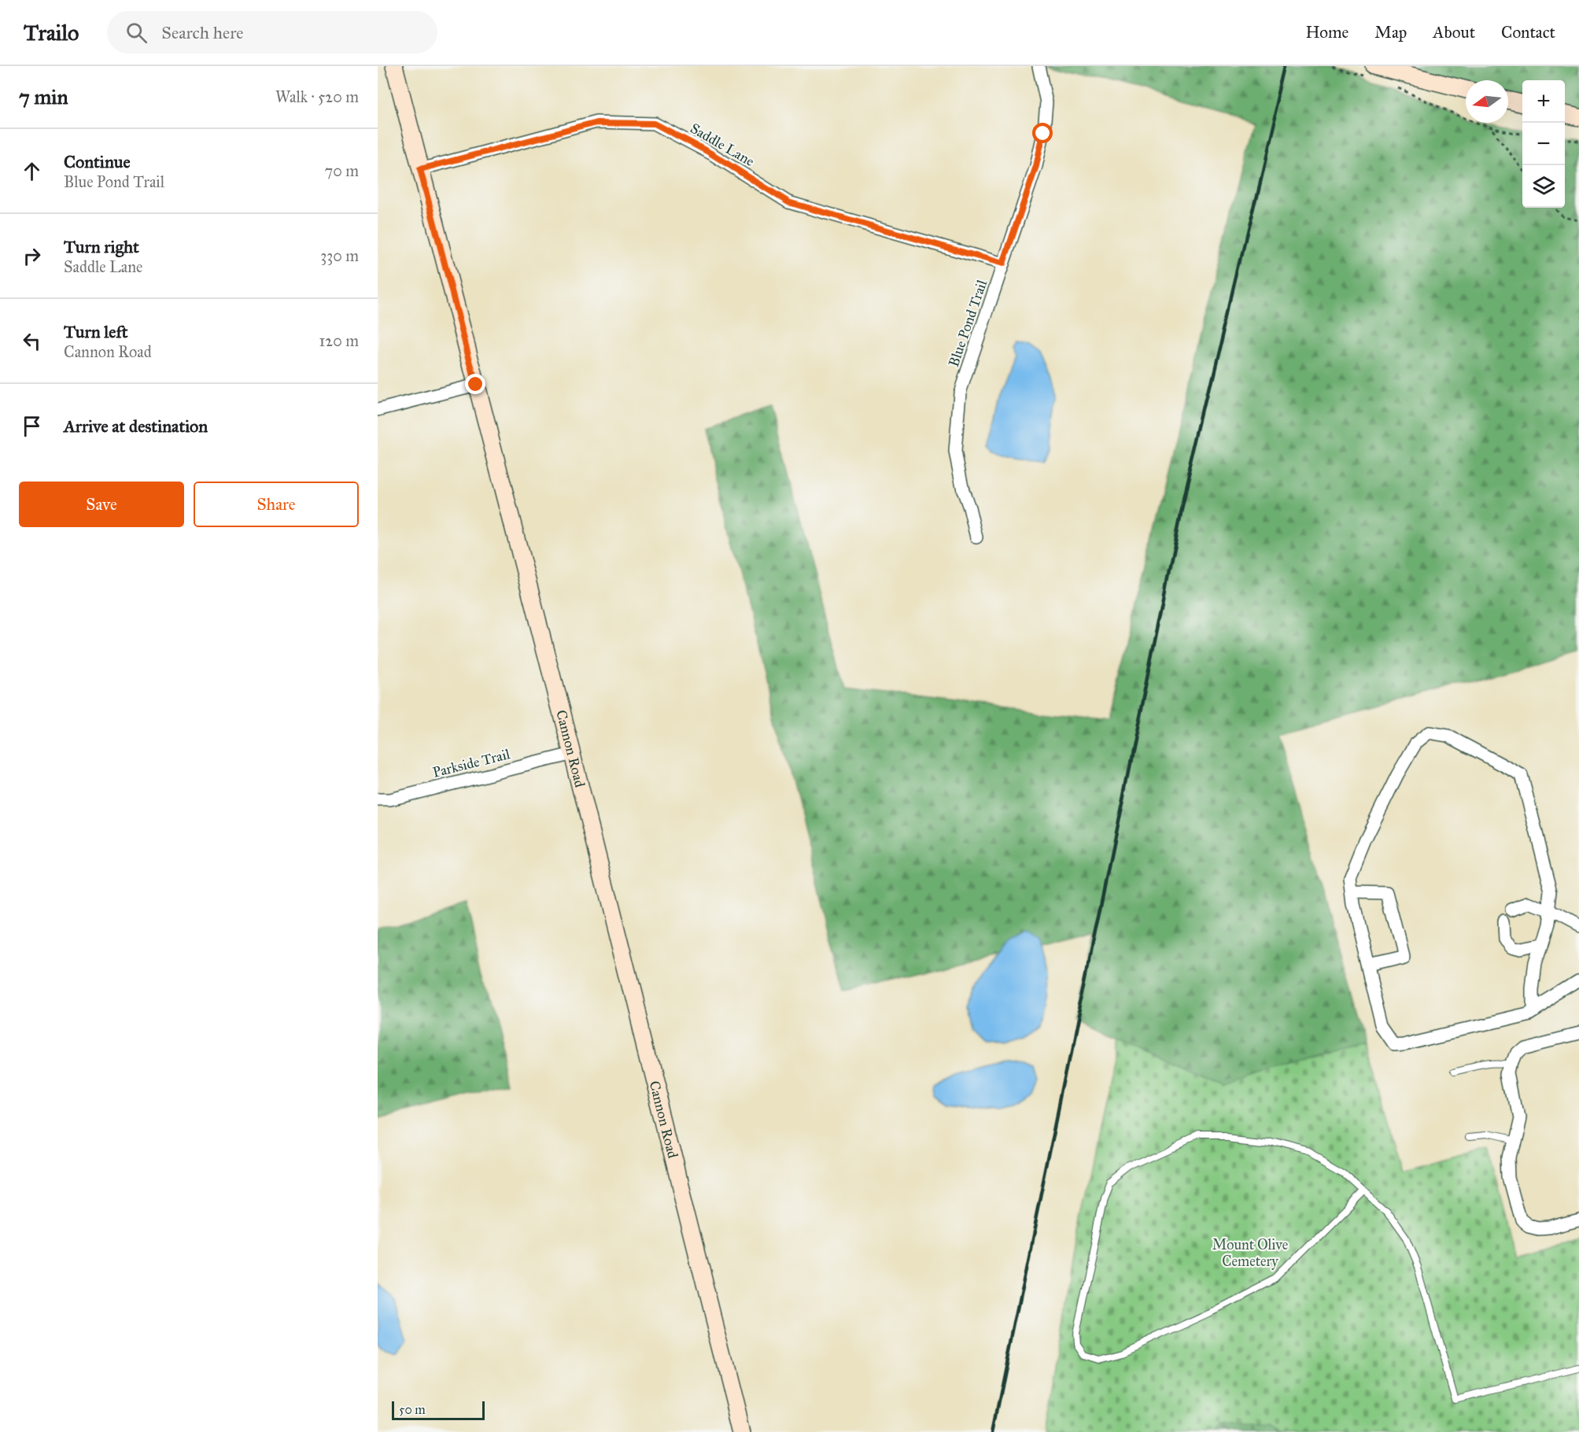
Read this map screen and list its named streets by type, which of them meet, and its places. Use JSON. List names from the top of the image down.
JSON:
{
  "streets": {
    "main road": ["Cannon Road"],
    "street": ["Saddle Lane", "Blue Pond Trail", "Parkside Trail"]
  },
  "crossings": [
    ["Saddle Lane", "Blue Pond Trail"],
    ["Saddle Lane", "Cannon Road"],
    ["Cannon Road", "Parkside Trail"]
  ],
  "parks": ["Mount Olive Cemetery"],
  "scale_bar": "50 m",
  "north": "left",
  "page": {
    "header": "Trailo",
    "search": "Search here",
    "nav": [
      "Home",
      "Map",
      "About",
      "Contact"
    ],
    "heading": ["7 min", "Walk · 520 m"],
    "map_buttons": ["+", "−"],
    "list": [
      ["Continue", "Blue Pond Trail", "70 m"],
      ["Turn right", "Saddle Lane", "330 m"],
      ["Turn left", "Cannon Road", "120 m"],
      "Arrive at destination"
    ],
    "buttons": ["Save", "Share"],
    "scale": "50 m"
  }
}
